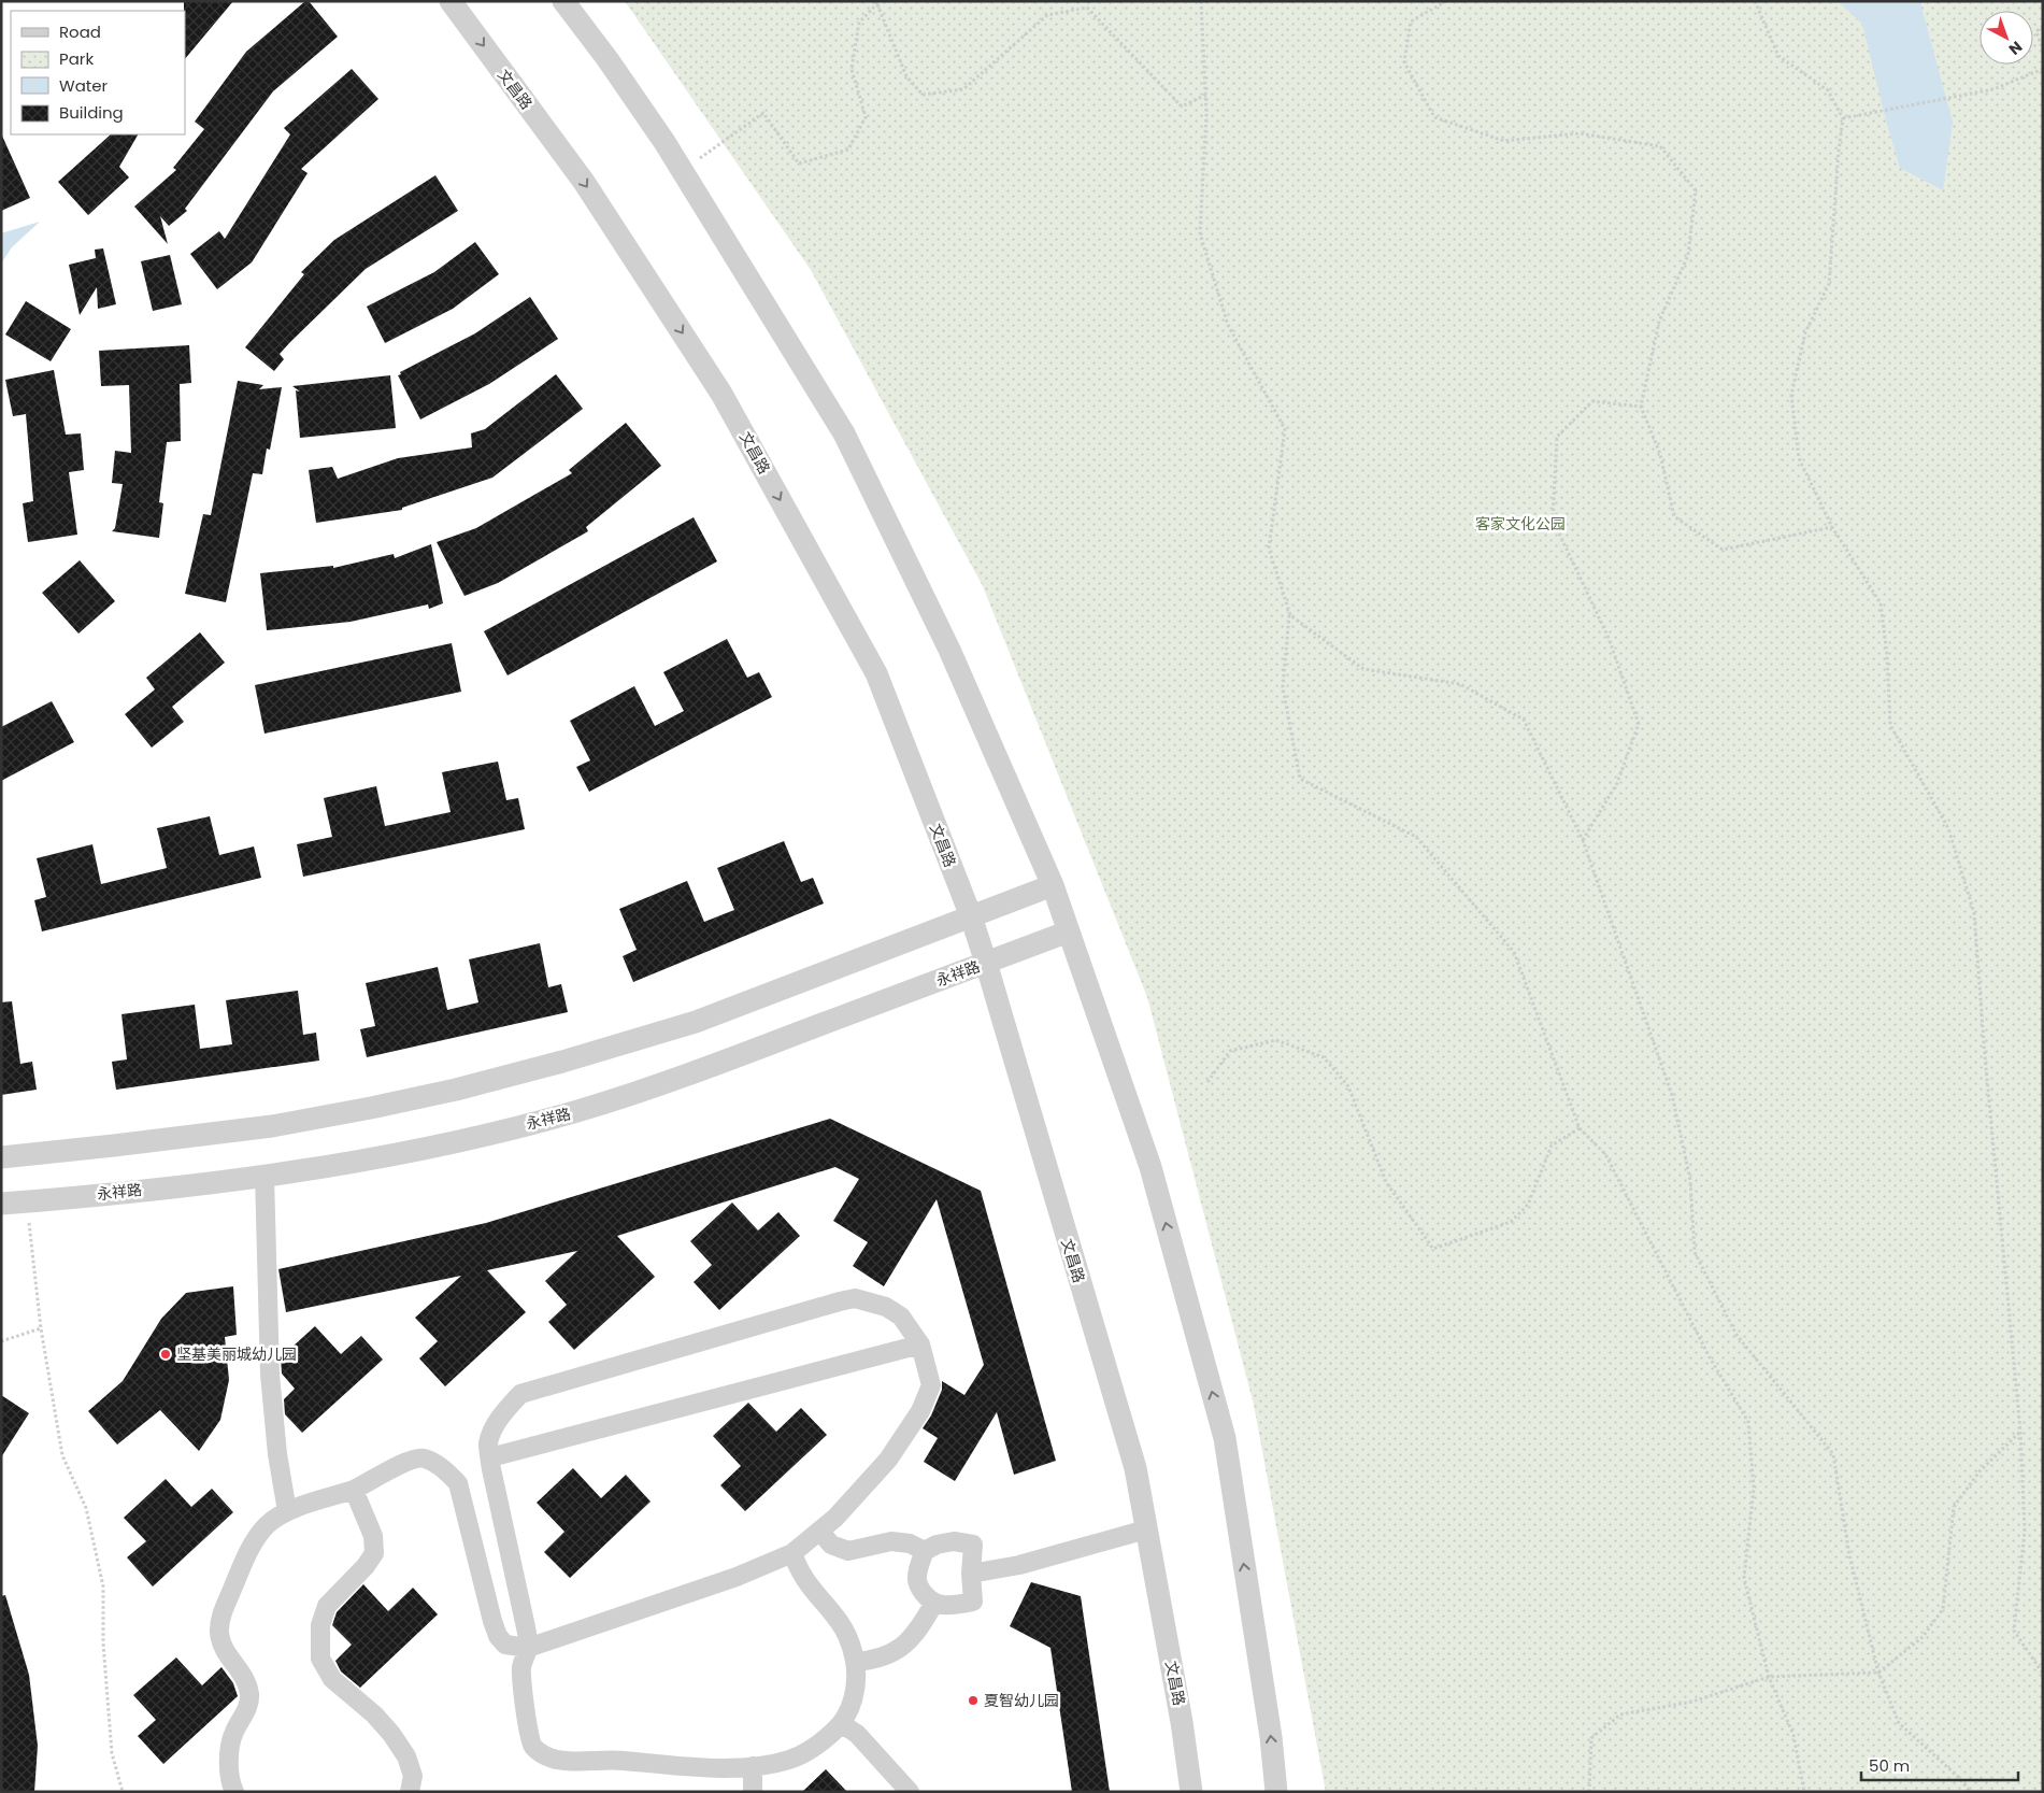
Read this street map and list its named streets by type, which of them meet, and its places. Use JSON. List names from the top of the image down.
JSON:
{
  "streets": {
    "street": ["文昌路", "永祥路"]
  },
  "crossings": [
    ["文昌路", "永祥路"]
  ],
  "parks": ["客家文化公园"],
  "places": ["坚基美丽城幼儿园", "夏智幼儿园"],
  "legend": [
    "Road",
    "Park",
    "Water",
    "Building"
  ],
  "scale_bar": "50 m",
  "north": "bottom right"
}
